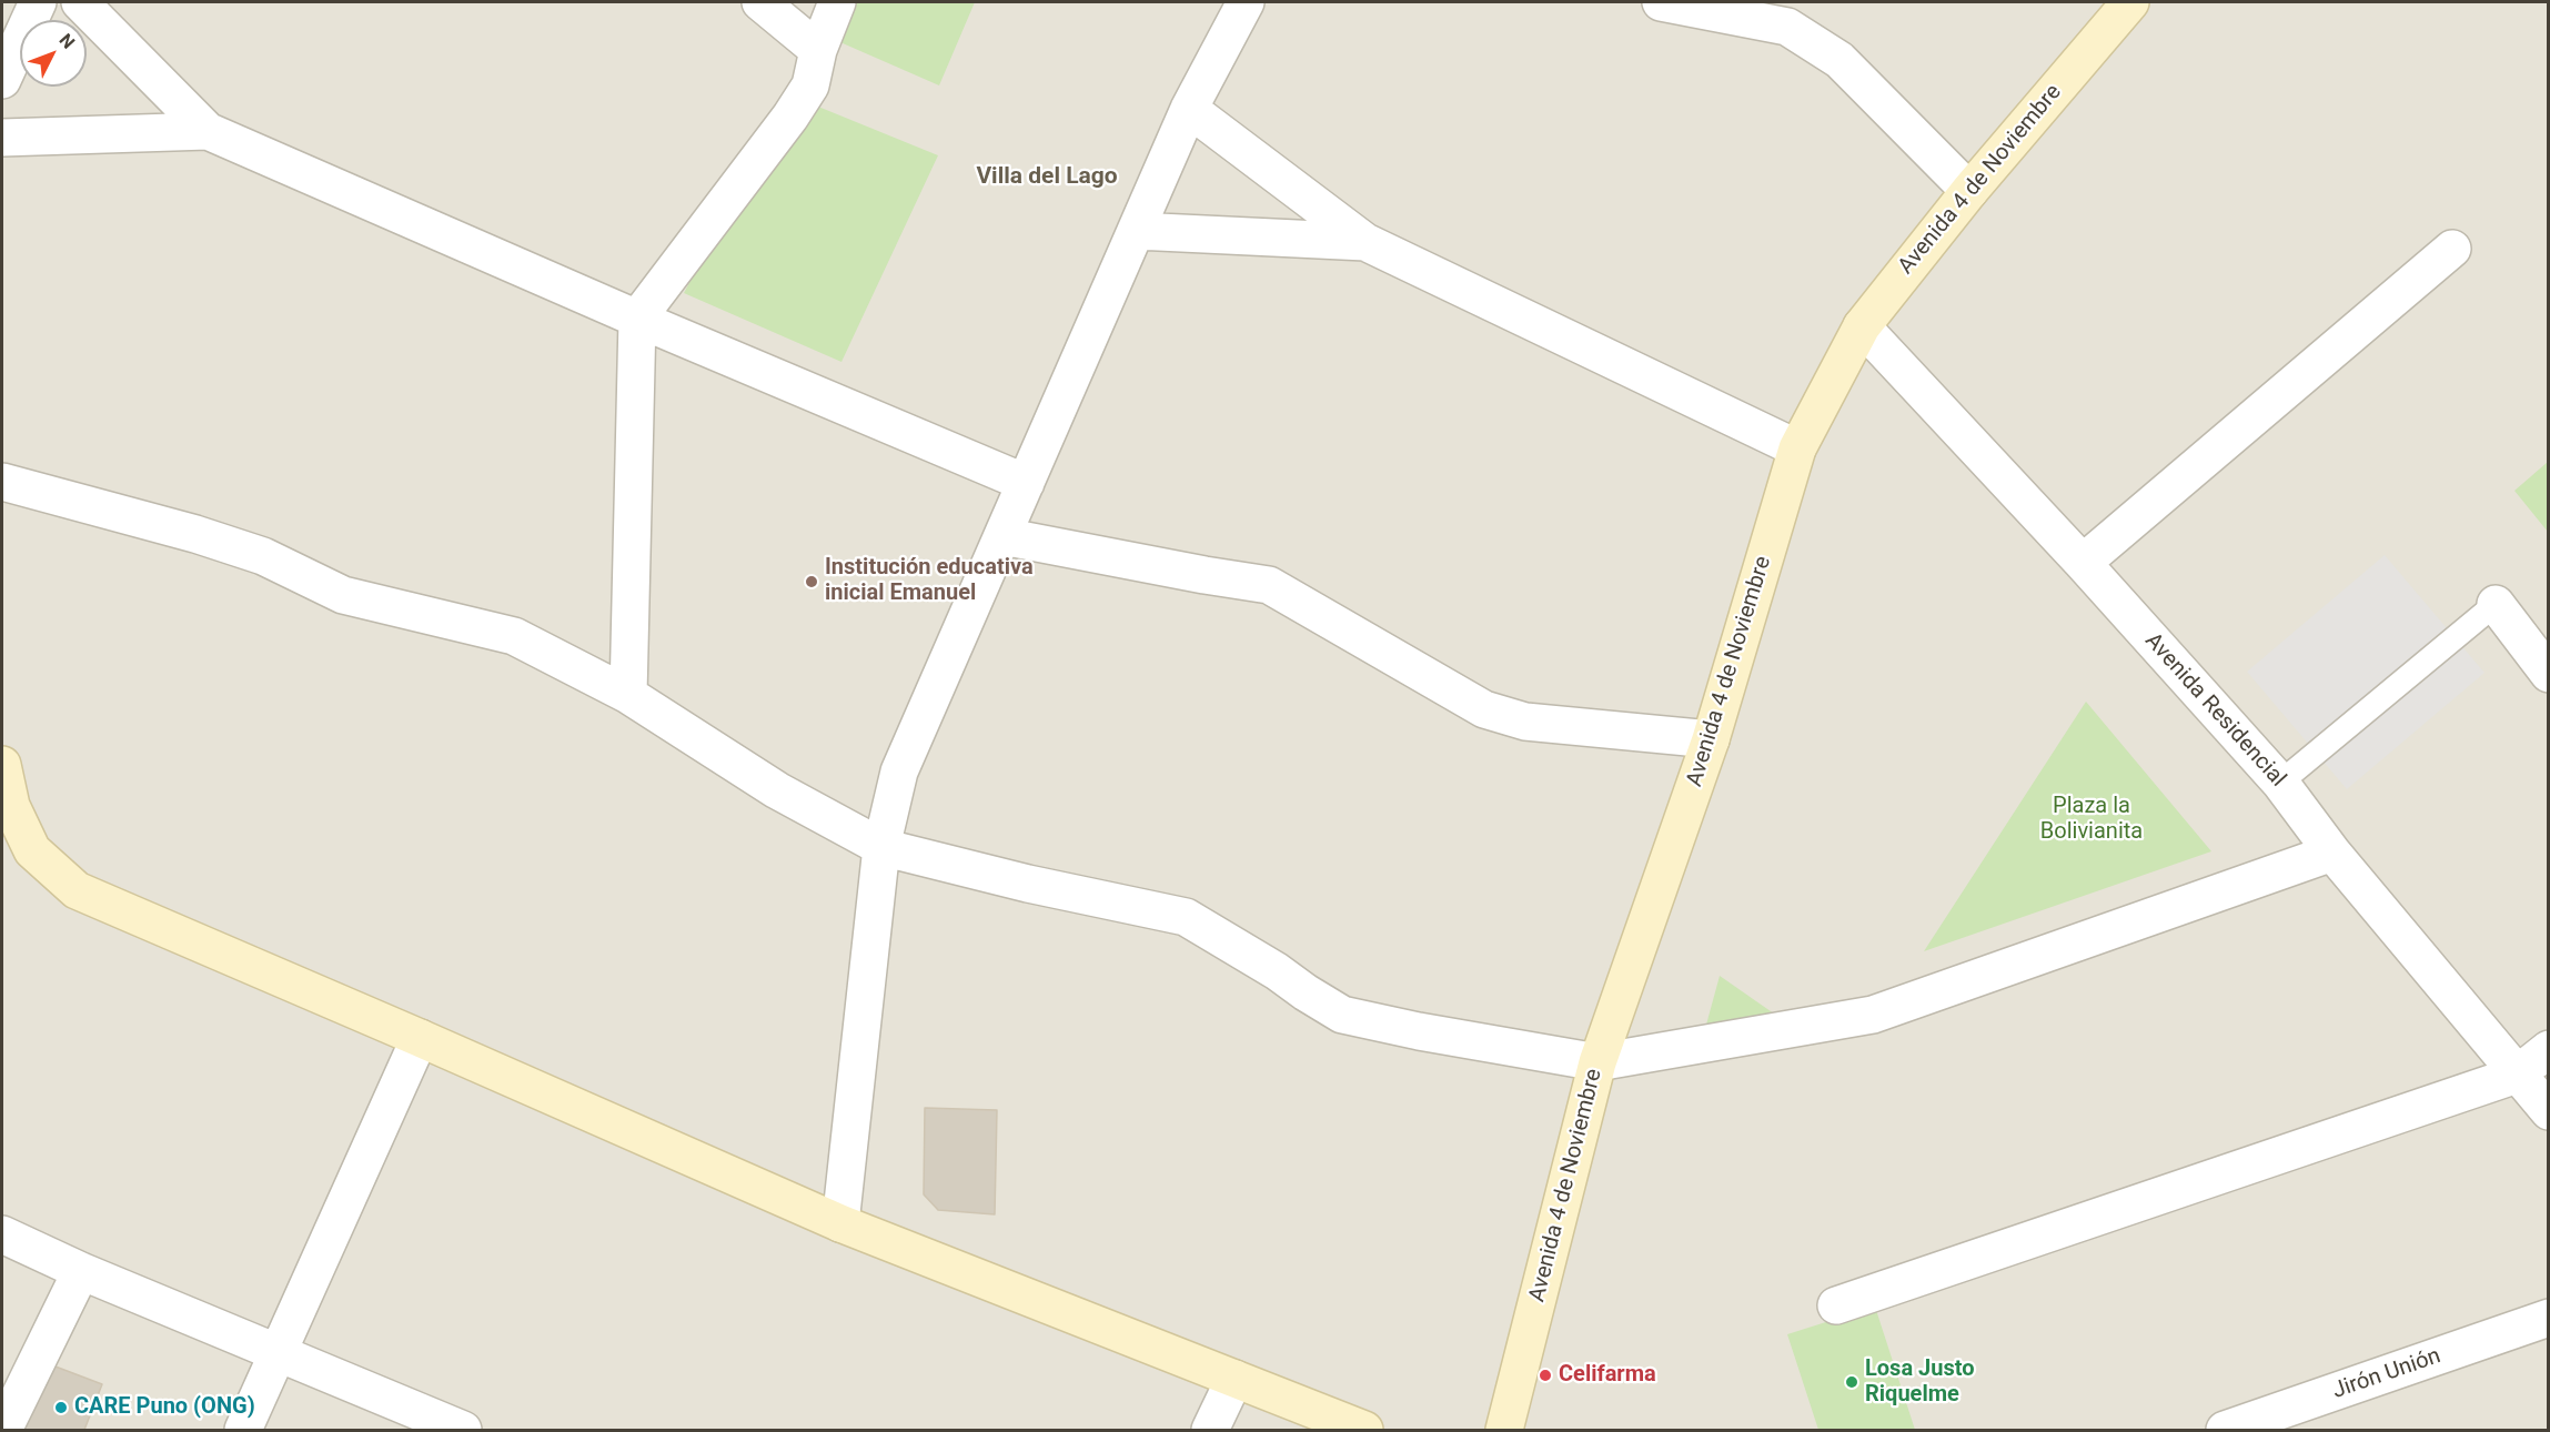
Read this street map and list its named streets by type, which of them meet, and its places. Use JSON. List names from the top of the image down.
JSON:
{
  "streets": {
    "street": ["Avenida 4 de Noviembre", "Avenida Residencial", "Jirón Unión"]
  },
  "crossings": [
    ["Avenida 4 de Noviembre", "Avenida Residencial"]
  ],
  "districts": ["Villa del Lago"],
  "parks": ["Plaza la Bolivianita"],
  "places": [
    "Institución educativa inicial Emanuel",
    "Celifarma",
    "Losa Justo Riquelme",
    "CARE Puno (ONG)"
  ],
  "north": "top right"
}
